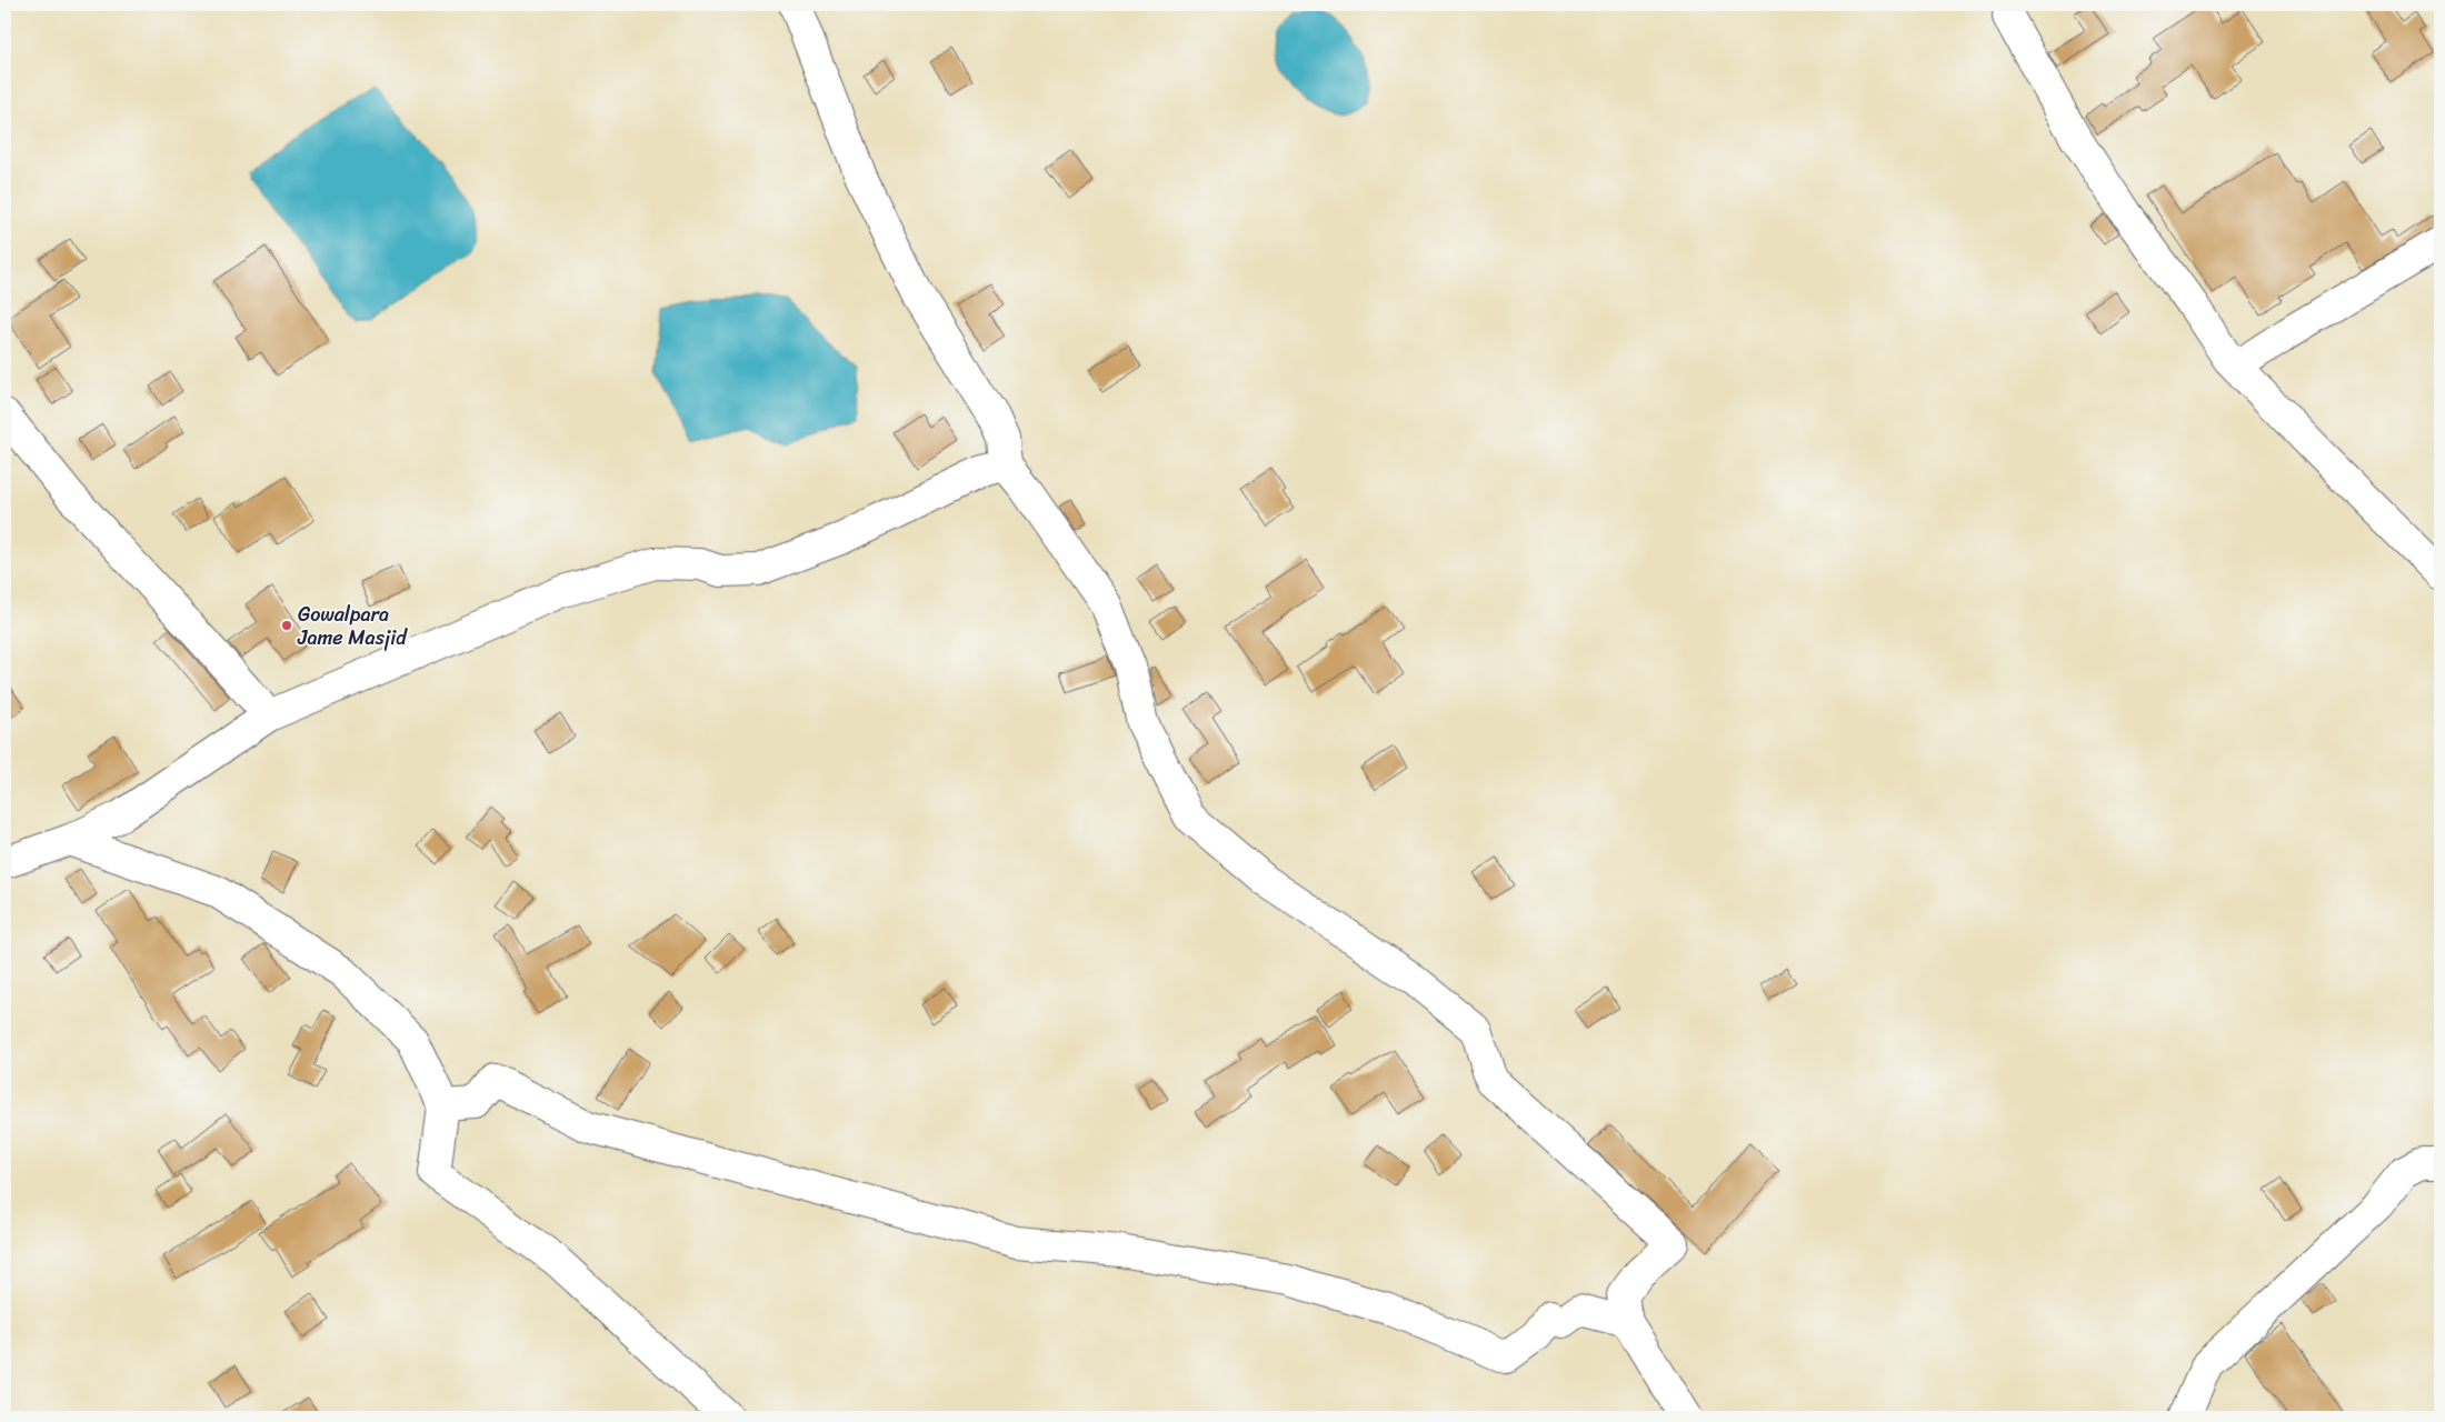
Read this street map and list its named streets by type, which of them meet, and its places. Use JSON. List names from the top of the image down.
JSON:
{
  "places": ["Gowalpara Jame Masjid"]
}
